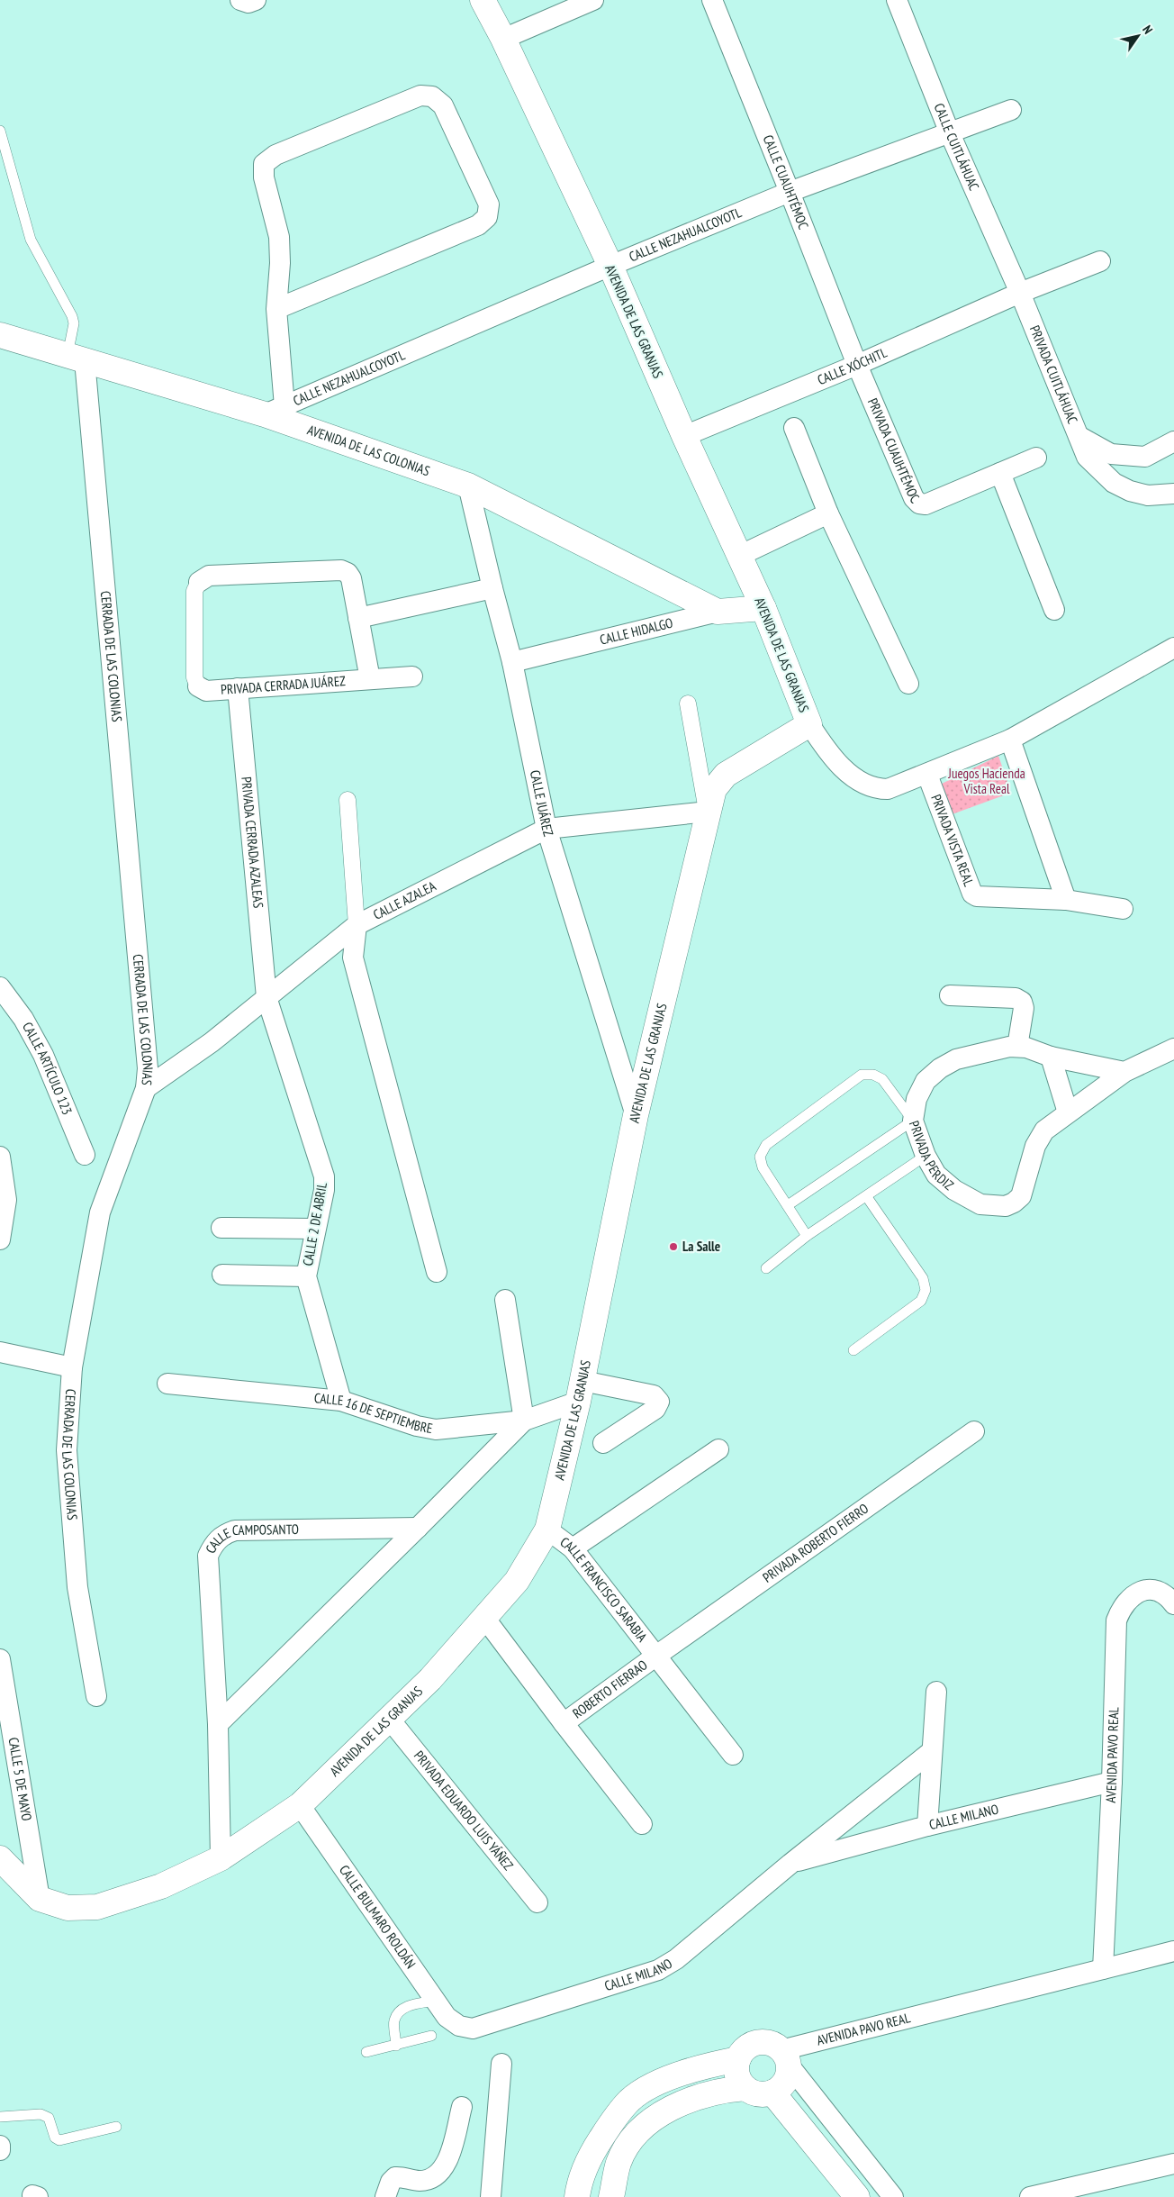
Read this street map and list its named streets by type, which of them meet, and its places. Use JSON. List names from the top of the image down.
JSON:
{
  "streets": {
    "street": [
      "CALLE CUITLÁHUAC",
      "CALLE CUAUHTÉMOC",
      "CALLE NEZAHUALCOYOTL",
      "AVENIDA DE LAS GRANJAS",
      "CALLE XÓCHITL",
      "PRIVADA CUITLÁHUAC",
      "PRIVADA CUAUHTÉMOC",
      "AVENIDA DE LAS COLONIAS",
      "CALLE HIDALGO",
      "CERRADA DE LAS COLONIAS",
      "PRIVADA CERRADA JUÁREZ",
      "CALLE JUÁREZ",
      "PRIVADA VISTA REAL",
      "PRIVADA CERRADA AZALEAS",
      "CALLE AZALEA",
      "CALLE ARTÍCULO 123",
      "PRIVADA PERDIZ",
      "CALLE 2 DE ABRIL",
      "CALLE 16 DE SEPTIEMBRE",
      "PRIVADA ROBERTO FIERRO",
      "CALLE CAMPOSANTO",
      "CALLE FRANCISCO SARABIA",
      "ROBERTO FIERRAO",
      "AVENIDA PAVO REAL",
      "CALLE 5 DE MAYO",
      "PRIVADA EDUARDO LUIS YÁÑEZ",
      "CALLE MILANO",
      "CALLE BULMARO ROLDÁN"
    ]
  },
  "crossings": [
    ["CALLE CUITLÁHUAC", "CALLE NEZAHUALCOYOTL"],
    ["CALLE CUITLÁHUAC", "CALLE XÓCHITL"],
    ["CALLE CUITLÁHUAC", "PRIVADA CUITLÁHUAC"],
    ["CALLE CUAUHTÉMOC", "CALLE NEZAHUALCOYOTL"],
    ["CALLE CUAUHTÉMOC", "CALLE XÓCHITL"],
    ["CALLE CUAUHTÉMOC", "PRIVADA CUAUHTÉMOC"],
    ["CALLE NEZAHUALCOYOTL", "AVENIDA DE LAS GRANJAS"],
    ["CALLE NEZAHUALCOYOTL", "AVENIDA DE LAS COLONIAS"],
    ["AVENIDA DE LAS GRANJAS", "CALLE XÓCHITL"],
    ["AVENIDA DE LAS GRANJAS", "CALLE HIDALGO"],
    ["AVENIDA DE LAS GRANJAS", "CALLE JUÁREZ"],
    ["AVENIDA DE LAS GRANJAS", "CALLE AZALEA"],
    ["AVENIDA DE LAS GRANJAS", "CALLE 16 DE SEPTIEMBRE"],
    ["AVENIDA DE LAS GRANJAS", "CALLE CAMPOSANTO"],
    ["AVENIDA DE LAS GRANJAS", "CALLE FRANCISCO SARABIA"],
    ["AVENIDA DE LAS GRANJAS", "CALLE 5 DE MAYO"],
    ["AVENIDA DE LAS GRANJAS", "PRIVADA EDUARDO LUIS YÁÑEZ"],
    ["AVENIDA DE LAS GRANJAS", "CALLE BULMARO ROLDÁN"],
    ["CALLE XÓCHITL", "PRIVADA CUITLÁHUAC"],
    ["CALLE XÓCHITL", "PRIVADA CUAUHTÉMOC"],
    ["AVENIDA DE LAS COLONIAS", "CALLE HIDALGO"],
    ["AVENIDA DE LAS COLONIAS", "CERRADA DE LAS COLONIAS"],
    ["AVENIDA DE LAS COLONIAS", "CALLE JUÁREZ"],
    ["CALLE HIDALGO", "CALLE JUÁREZ"],
    ["CERRADA DE LAS COLONIAS", "CALLE AZALEA"],
    ["PRIVADA CERRADA JUÁREZ", "PRIVADA CERRADA AZALEAS"],
    ["CALLE JUÁREZ", "CALLE AZALEA"],
    ["PRIVADA CERRADA AZALEAS", "CALLE AZALEA"],
    ["PRIVADA CERRADA AZALEAS", "CALLE 2 DE ABRIL"],
    ["CALLE AZALEA", "CALLE 2 DE ABRIL"],
    ["CALLE 2 DE ABRIL", "CALLE 16 DE SEPTIEMBRE"],
    ["PRIVADA ROBERTO FIERRO", "CALLE FRANCISCO SARABIA"],
    ["PRIVADA ROBERTO FIERRO", "ROBERTO FIERRAO"],
    ["CALLE FRANCISCO SARABIA", "ROBERTO FIERRAO"],
    ["AVENIDA PAVO REAL", "CALLE MILANO"],
    ["CALLE MILANO", "CALLE BULMARO ROLDÁN"]
  ],
  "parks": ["Juegos Hacienda Vista Real"],
  "places": ["La Salle"],
  "north": "top right"
}
